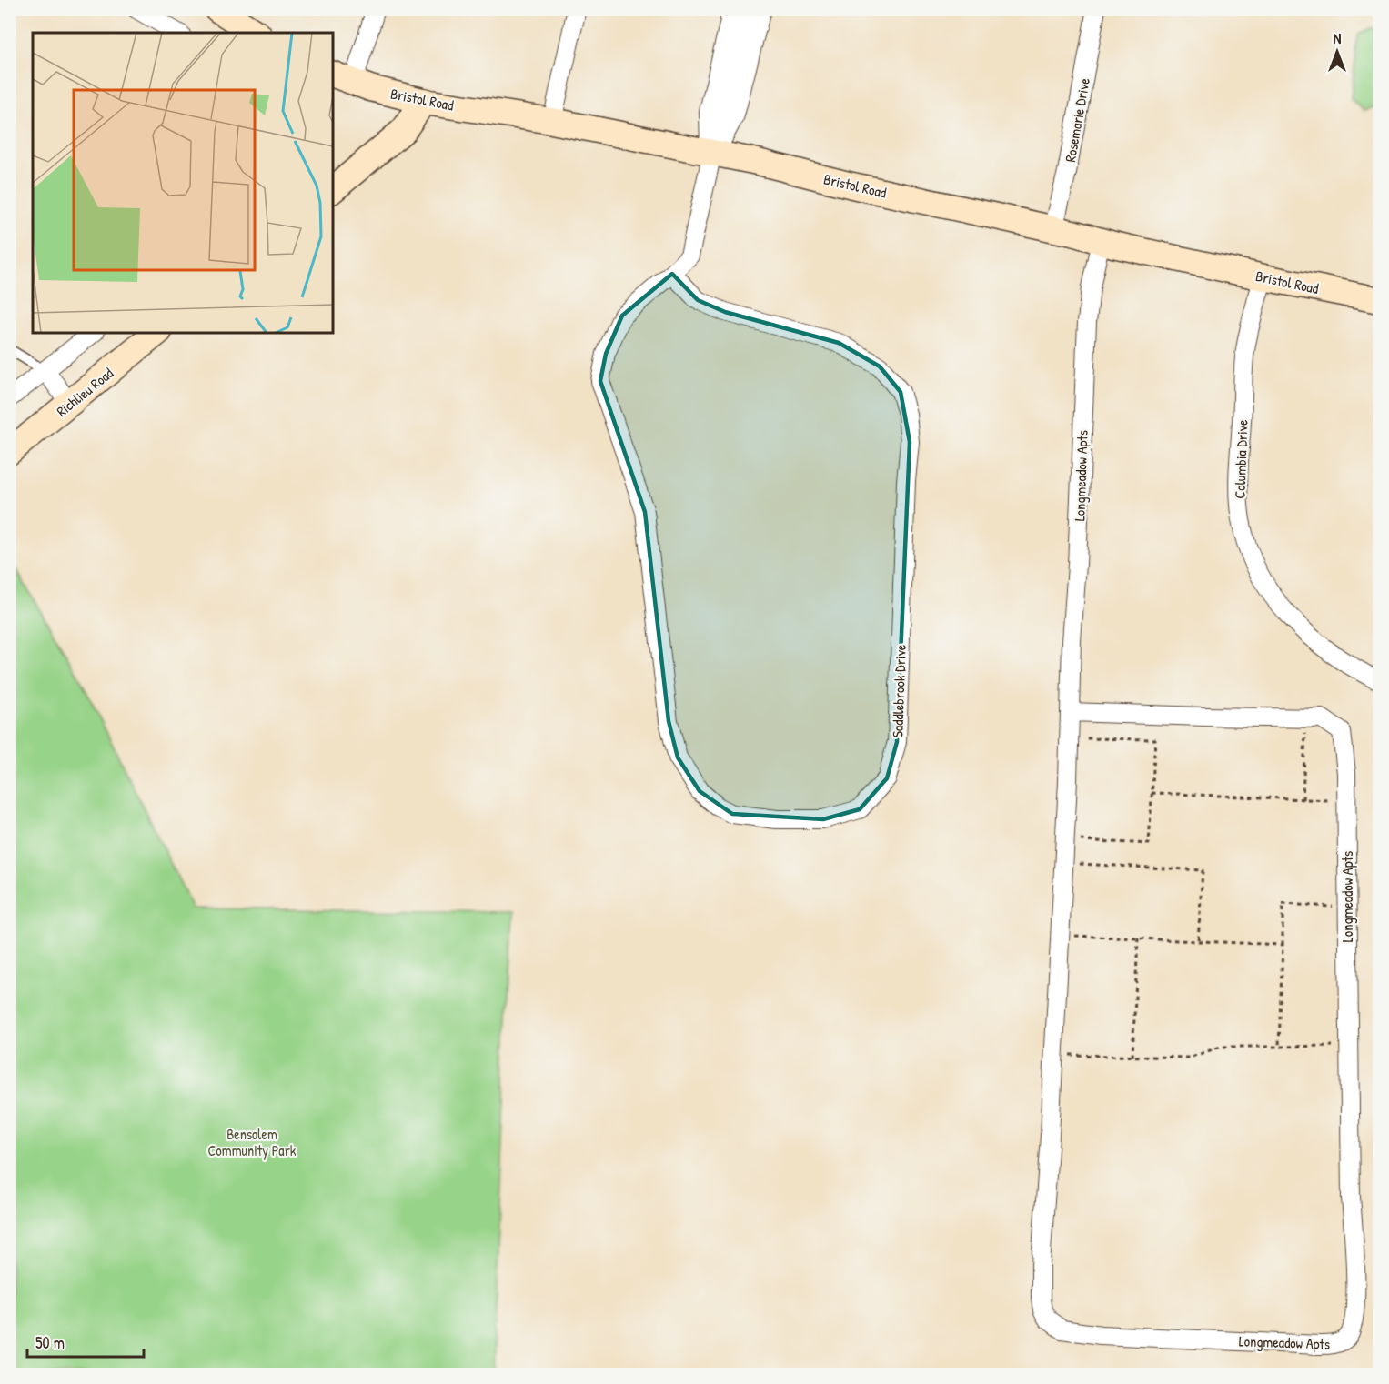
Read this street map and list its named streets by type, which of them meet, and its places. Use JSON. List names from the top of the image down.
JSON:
{
  "streets": {
    "main road": ["Bristol Road", "Richlieu Road"],
    "street": [
      "Rosemarie Drive",
      "Columbia Drive",
      "Longmeadow Apts",
      "Saddlebrook Drive"
    ]
  },
  "crossings": [
    ["Bristol Road", "Rosemarie Drive"],
    ["Bristol Road", "Columbia Drive"],
    ["Bristol Road", "Longmeadow Apts"],
    ["Bristol Road", "Saddlebrook Drive"]
  ],
  "parks": ["Bensalem Community Park"],
  "scale_bar": "50 m",
  "north": "top"
}
